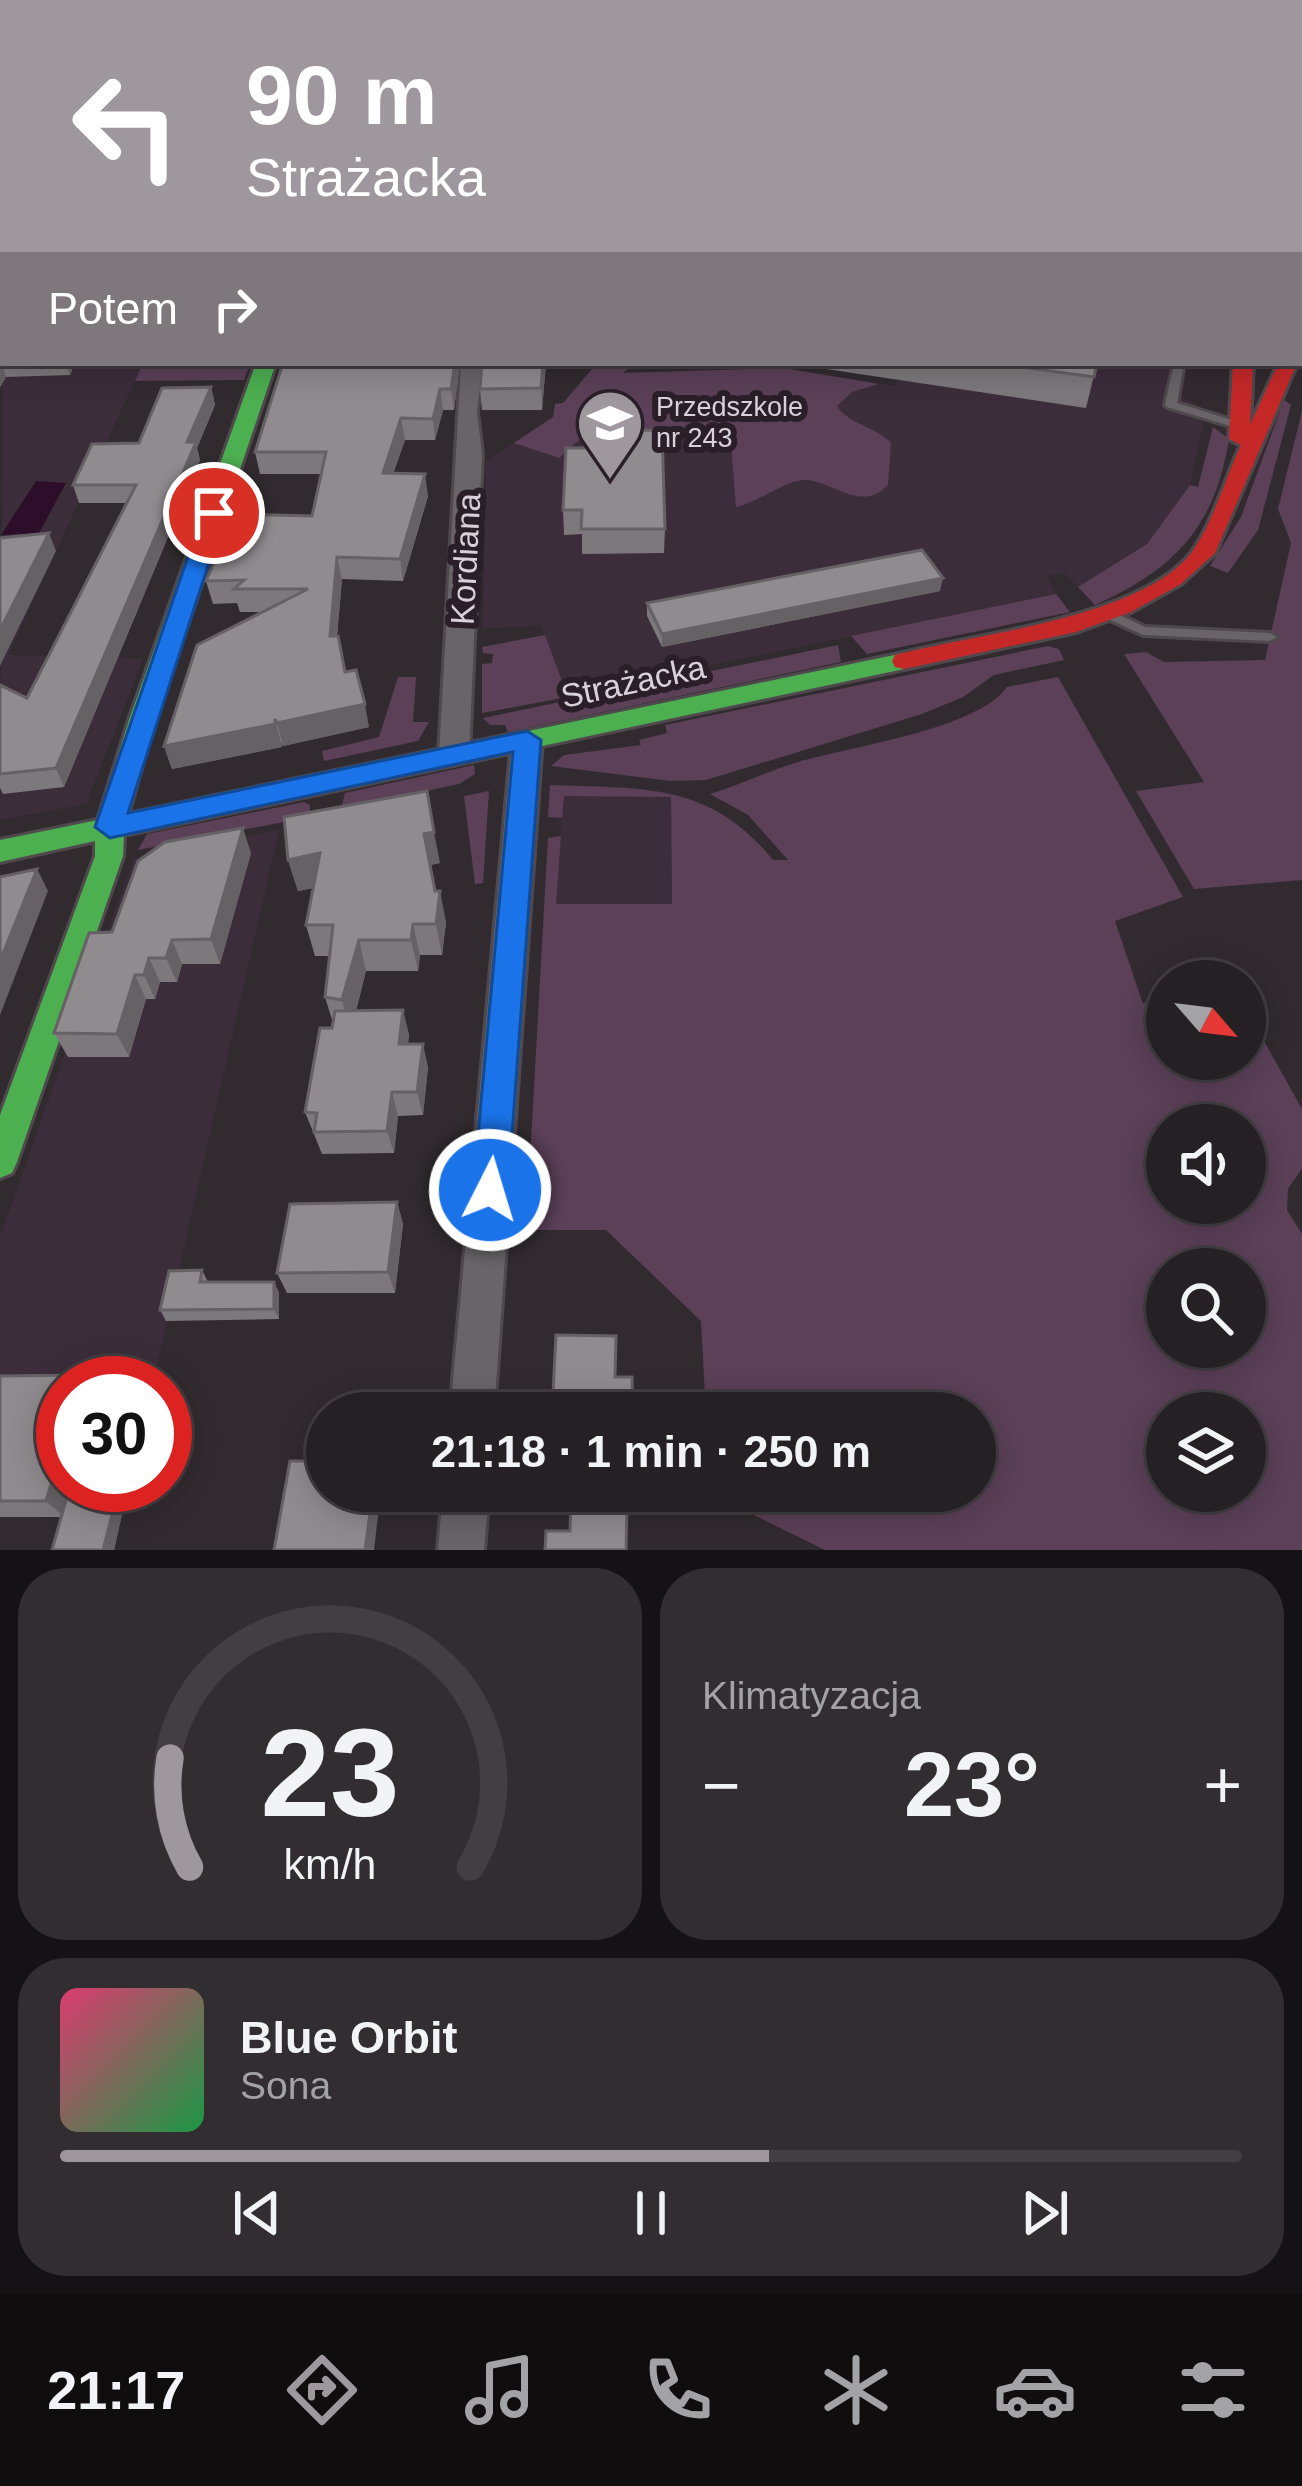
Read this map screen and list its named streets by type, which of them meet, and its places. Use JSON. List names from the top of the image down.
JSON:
{
  "streets": {
    "street": ["Kordiana", "Strażacka"]
  },
  "crossings": [
    ["Kordiana", "Strażacka"]
  ],
  "places": {
    "school or university": ["Przedszkole nr 243"]
  },
  "north": "bottom right",
  "page": {
    "turn": ["90 m", "Strażacka"],
    "then": "Potem",
    "limit": "30",
    "trip": "21:18 · 1 min · 250 m",
    "tile": "Klimatyzacja",
    "heat": ["−", "23°", "+"],
    "song": ["Blue Orbit", "Sona"],
    "tabs": "21:17",
    "gauge": ["23", "km/h"]
  }
}
